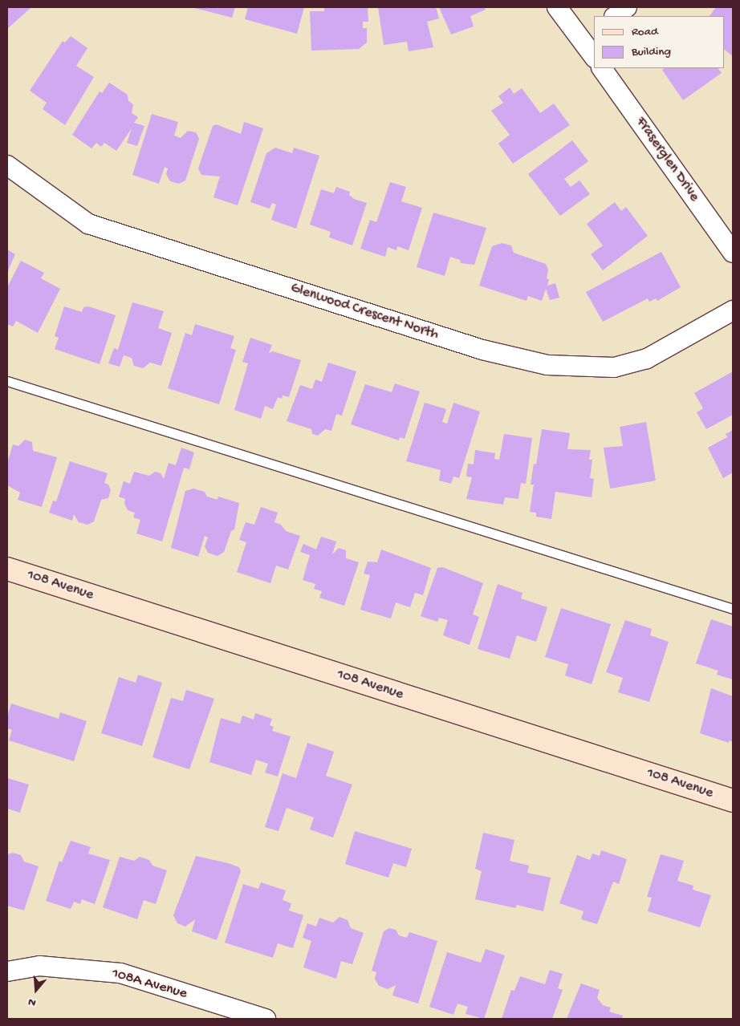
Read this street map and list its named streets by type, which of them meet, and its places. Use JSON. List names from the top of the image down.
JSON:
{
  "streets": {
    "street": [
      "Fraserglen Drive",
      "Glenwood Crescent North",
      "108 Avenue",
      "108A Avenue"
    ]
  },
  "legend": ["Road", "Building"],
  "north": "bottom"
}
